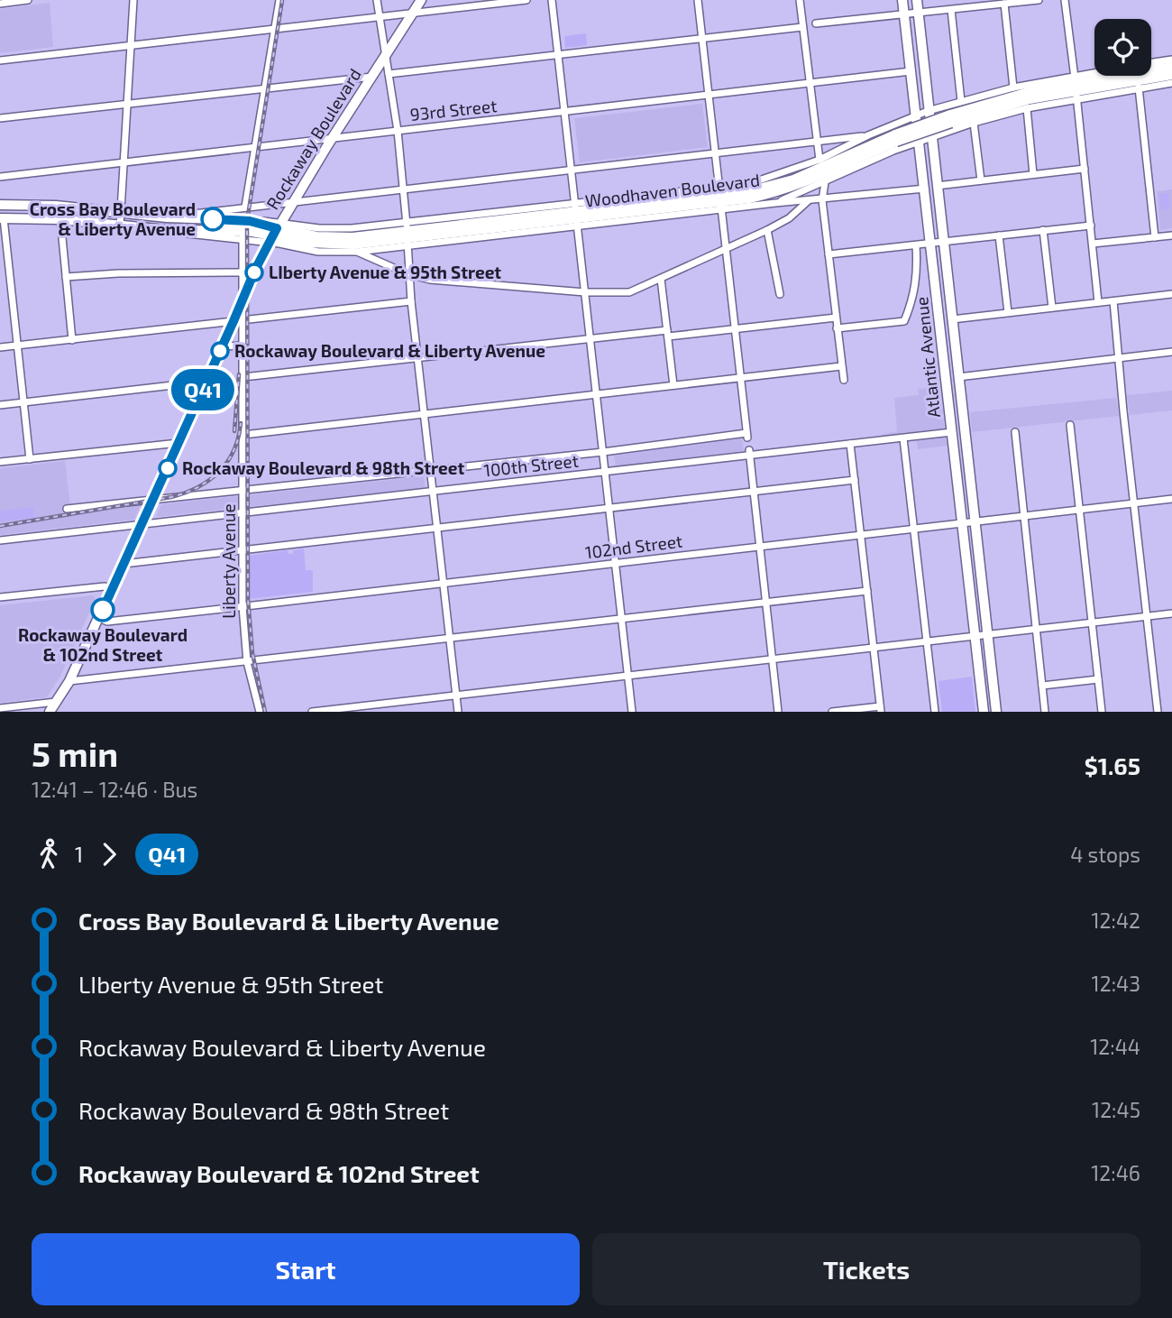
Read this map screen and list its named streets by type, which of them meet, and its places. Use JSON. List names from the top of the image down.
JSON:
{
  "streets": {
    "main road": ["Rockaway Boulevard", "Woodhaven Boulevard", "Atlantic Avenue"],
    "street": [
      "93rd Street",
      "100th Street",
      "102nd Street",
      "Liberty Avenue"
    ]
  },
  "crossings": [
    ["93rd Street", "Rockaway Boulevard"],
    ["93rd Street", "Atlantic Avenue"],
    ["Rockaway Boulevard", "Woodhaven Boulevard"],
    ["Rockaway Boulevard", "100th Street"],
    ["Rockaway Boulevard", "102nd Street"],
    ["Rockaway Boulevard", "Liberty Avenue"],
    ["Woodhaven Boulevard", "Atlantic Avenue"],
    ["Atlantic Avenue", "100th Street"],
    ["Atlantic Avenue", "102nd Street"],
    ["100th Street", "Liberty Avenue"],
    ["102nd Street", "Liberty Avenue"]
  ],
  "places": [
    "Cross Bay Boulevard & Liberty Avenue",
    "LIberty Avenue & 95th Street",
    "Rockaway Boulevard & Liberty Avenue",
    "Rockaway Boulevard & 98th Street",
    "Rockaway Boulevard & 102nd Street"
  ],
  "lines": ["bus line Q41"],
  "page": {
    "on_map": "Q41",
    "heading": ["5 min", "12:41 – 12:46 · Bus", "$1.65"],
    "legs": ["1", "Q41", "4 stops"],
    "list": [
      {
        "name": "Cross Bay Boulevard & Liberty Avenue",
        "value": "12:42"
      },
      {
        "name": "LIberty Avenue & 95th Street",
        "value": "12:43"
      },
      {
        "name": "Rockaway Boulevard & Liberty Avenue",
        "value": "12:44"
      },
      {
        "name": "Rockaway Boulevard & 98th Street",
        "value": "12:45"
      },
      {
        "name": "Rockaway Boulevard & 102nd Street",
        "value": "12:46"
      }
    ],
    "buttons": ["Start", "Tickets"]
  }
}
